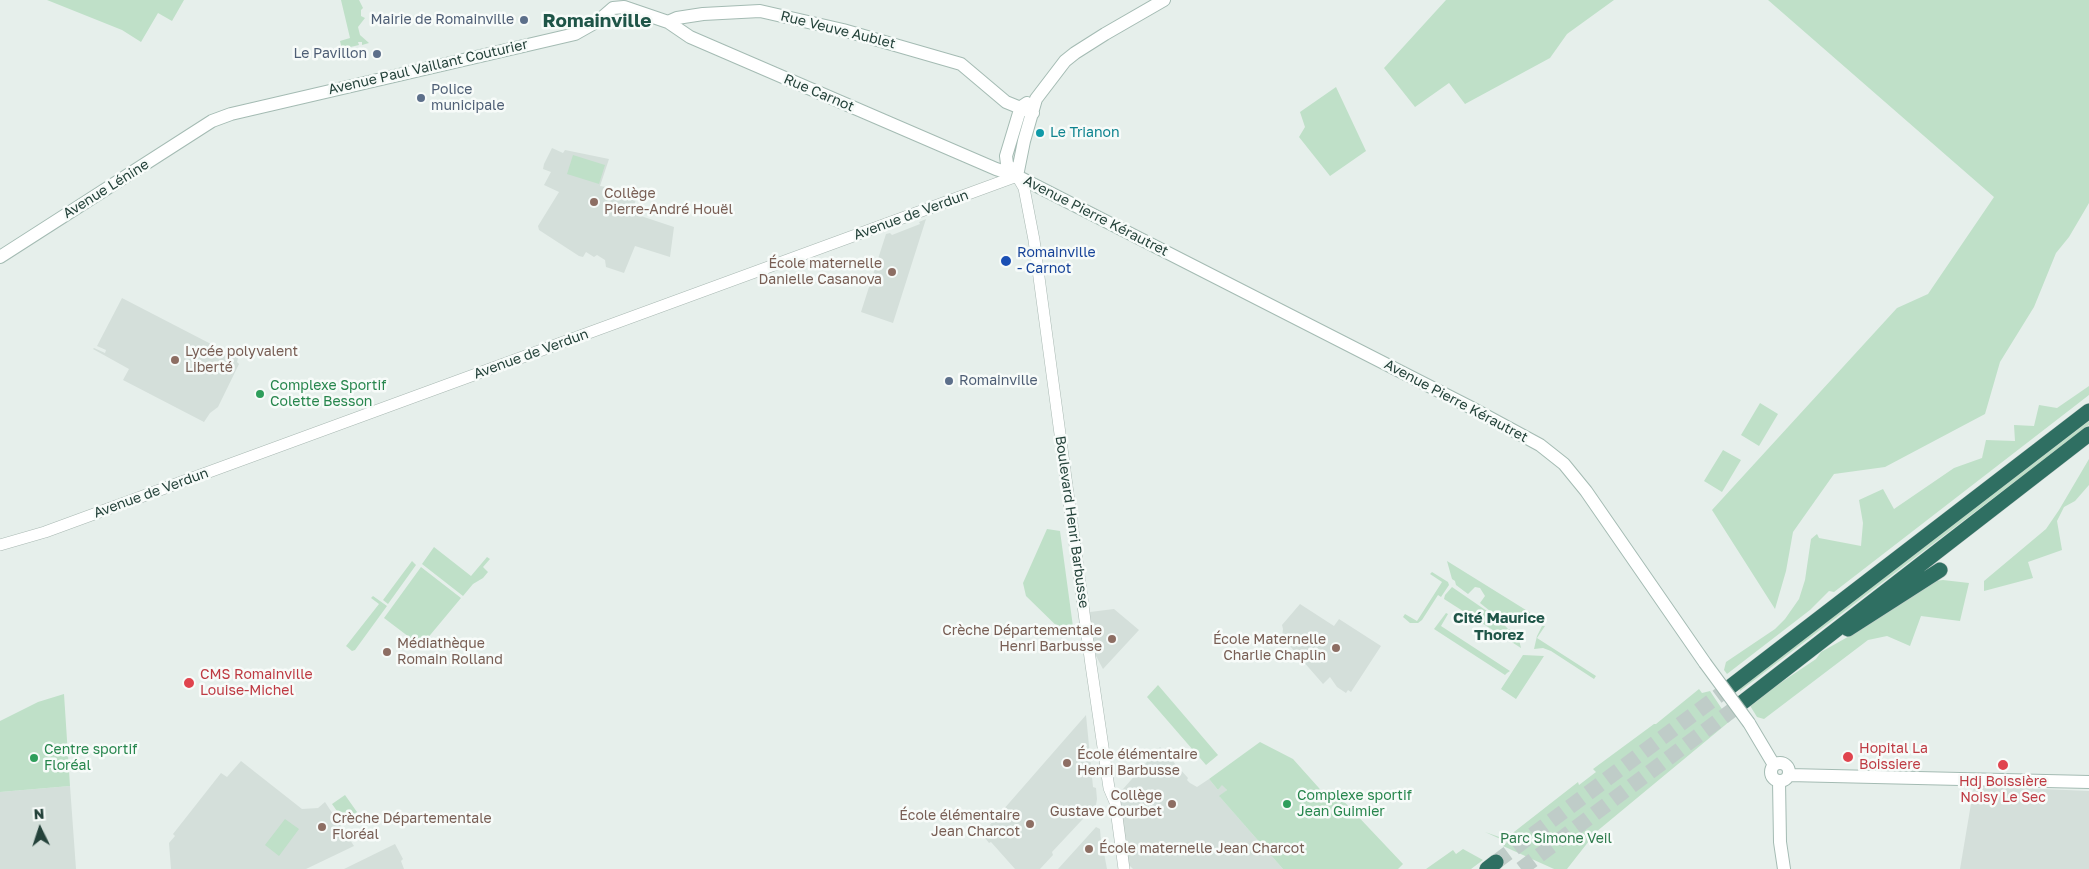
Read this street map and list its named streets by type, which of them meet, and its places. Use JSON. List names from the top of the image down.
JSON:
{
  "streets": {
    "main road": [
      "Rue Veuve Aublet",
      "Avenue Paul Vaillant Couturier",
      "Rue Carnot",
      "Avenue Lénine",
      "Avenue Pierre Kérautret"
    ],
    "street": ["Avenue de Verdun", "Boulevard Henri Barbusse"]
  },
  "crossings": [
    ["Rue Veuve Aublet", "Rue Carnot"],
    ["Avenue Paul Vaillant Couturier", "Rue Carnot"],
    ["Avenue Paul Vaillant Couturier", "Avenue Lénine"],
    ["Rue Carnot", "Avenue de Verdun"],
    ["Rue Carnot", "Avenue Pierre Kérautret"],
    ["Rue Carnot", "Boulevard Henri Barbusse"],
    ["Avenue de Verdun", "Avenue Pierre Kérautret"],
    ["Avenue de Verdun", "Boulevard Henri Barbusse"],
    ["Avenue Pierre Kérautret", "Boulevard Henri Barbusse"]
  ],
  "districts": ["Romainville", "Cité Maurice Thorez"],
  "parks": ["Parc Simone Veil"],
  "places": [
    "Mairie de Romainville",
    "Le Pavillon",
    "Police municipale",
    "Le Trianon",
    "Collège Pierre-André Houël",
    "Romainville - Carnot",
    "École maternelle Danielle Casanova",
    "Lycée polyvalent Liberté",
    "Romainville",
    "Complexe Sportif Colette Besson",
    "Crèche Départementale Henri Barbusse",
    "École Maternelle Charlie Chaplin",
    "Médiathèque Romain Rolland",
    "CMS Romainville Louise-Michel",
    "Hopital La Boissiere",
    "Centre sportif Floréal",
    "École élémentaire Henri Barbusse",
    "Hdj Boissière Noisy Le Sec",
    "Collège Gustave Courbet",
    "Complexe sportif Jean Guimier",
    "École élémentaire Jean Charcot",
    "Crèche Départementale Floréal",
    "École maternelle Jean Charcot"
  ],
  "north": "top"
}
